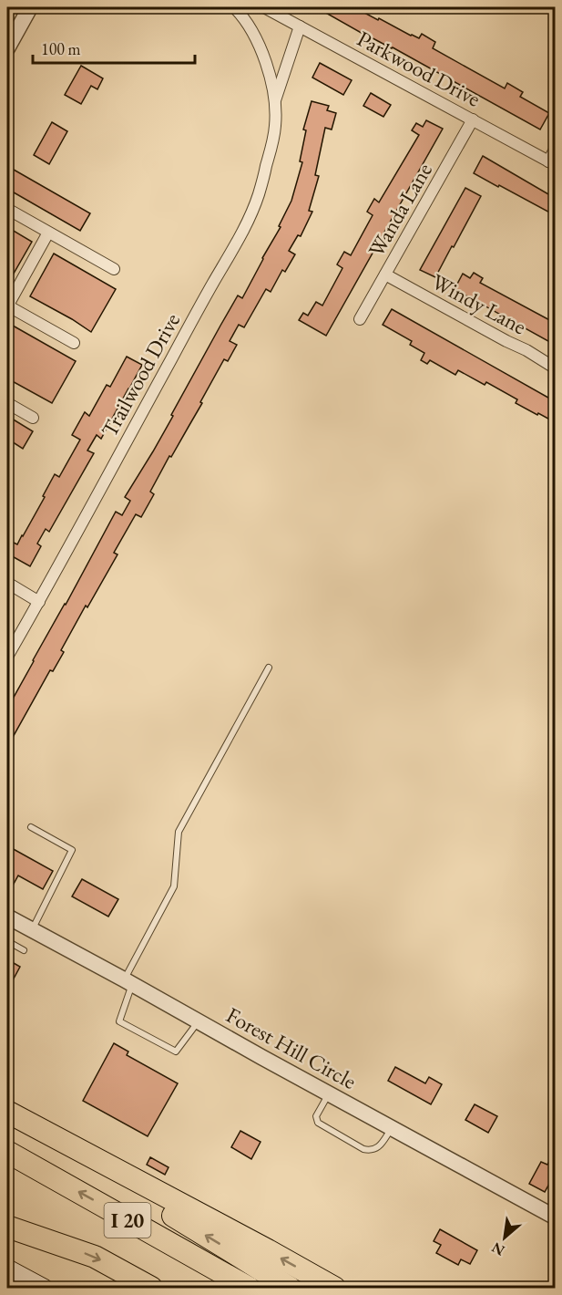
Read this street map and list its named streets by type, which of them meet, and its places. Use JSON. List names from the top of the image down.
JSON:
{
  "streets": {
    "highway": ["I 20"],
    "street": [
      "Parkwood Drive",
      "Wanda Lane",
      "Windy Lane",
      "Trailwood Drive",
      "Forest Hill Circle"
    ]
  },
  "crossings": [
    ["Parkwood Drive", "Wanda Lane"],
    ["Parkwood Drive", "Trailwood Drive"],
    ["Wanda Lane", "Windy Lane"]
  ],
  "scale_bar": "100 m",
  "north": "bottom left"
}
